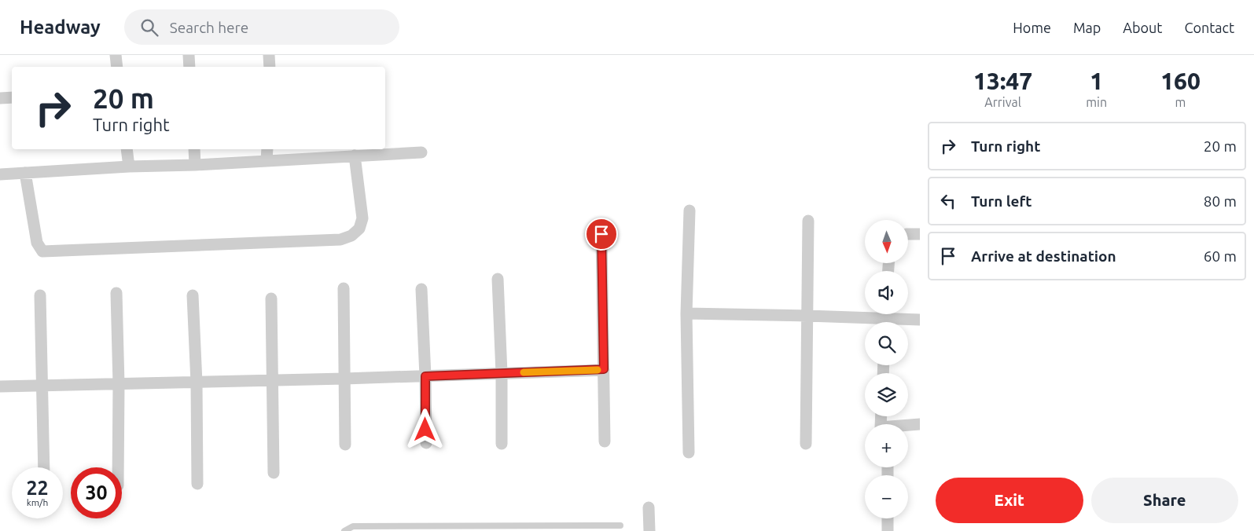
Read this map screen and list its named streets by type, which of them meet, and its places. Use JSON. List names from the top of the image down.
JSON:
{
  "north": "bottom",
  "page": {
    "header": "Headway",
    "search": "Search here",
    "nav": [
      "Home",
      "Map",
      "About",
      "Contact"
    ],
    "eta": [
      "13:47",
      "Arrival",
      "1",
      "min",
      "160",
      "m"
    ],
    "turn": ["20 m", "Turn right"],
    "list": [
      {
        "name": "Turn right",
        "value": "20 m"
      },
      {
        "name": "Turn left",
        "value": "80 m"
      },
      {
        "name": "Arrive at destination",
        "value": "60 m"
      }
    ],
    "map_buttons": ["+", "−"],
    "speed": "22 km/h",
    "limit": "30",
    "buttons": ["Exit", "Share"]
  }
}
